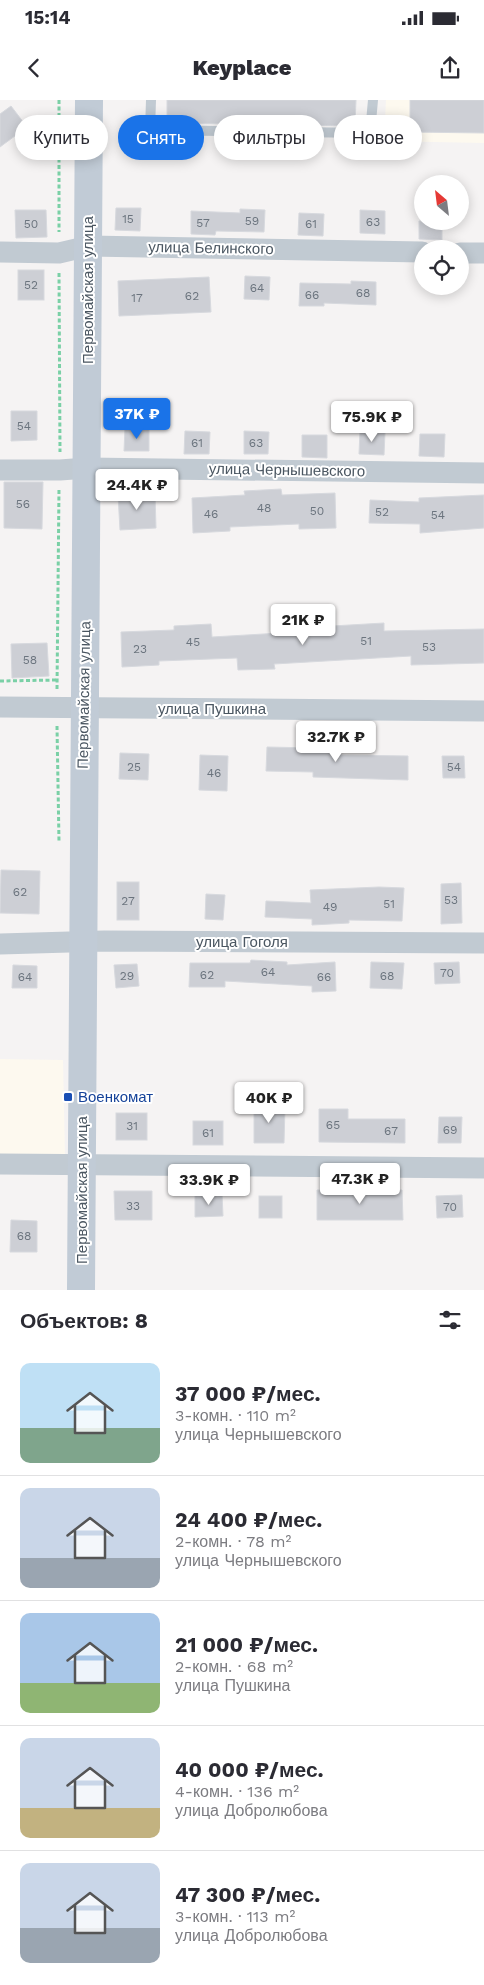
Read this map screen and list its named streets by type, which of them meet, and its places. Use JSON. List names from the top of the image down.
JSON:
{
  "streets": {
    "street": [
      "улица Белинского",
      "Первомайская улица",
      "улица Чернышевского",
      "улица Пушкина",
      "улица Гоголя"
    ]
  },
  "crossings": [
    ["улица Белинского", "Первомайская улица"],
    ["Первомайская улица", "улица Чернышевского"],
    ["Первомайская улица", "улица Пушкина"],
    ["Первомайская улица", "улица Гоголя"]
  ],
  "places": {
    "transit": ["Военкомат"]
  },
  "house_numbers": [
    "15",
    "59",
    "63",
    "57",
    "50",
    "61",
    "52",
    "64",
    "68",
    "66",
    "62",
    "17",
    "54",
    "61",
    "63",
    "56",
    "48",
    "50",
    "52",
    "46",
    "54",
    "51",
    "45",
    "53",
    "23",
    "58",
    "25",
    "54",
    "46",
    "62",
    "53",
    "27",
    "51",
    "49",
    "64",
    "70",
    "62",
    "29",
    "68",
    "64",
    "66",
    "65",
    "31",
    "69",
    "67",
    "61",
    "33",
    "70",
    "68"
  ],
  "north": "top left",
  "page": {
    "status": "15:14",
    "header": "Keyplace",
    "chip": [
      "Купить",
      "Снять",
      "Фильтры",
      "Новое"
    ],
    "price": [
      "37K ₽",
      "75.9K ₽",
      "24.4K ₽",
      "21K ₽",
      "32.7K ₽",
      "40K ₽",
      "47.3K ₽",
      "33.9K ₽"
    ],
    "heading": "Объектов: 8",
    "list": [
      {
        "name": "37 000 ₽/мес.",
        "note": "3-комн. · 110 m² · улица Чернышевского"
      },
      {
        "name": "24 400 ₽/мес.",
        "note": "2-комн. · 78 m² · улица Чернышевского"
      },
      {
        "name": "21 000 ₽/мес.",
        "note": "2-комн. · 68 m² · улица Пушкина"
      },
      {
        "name": "40 000 ₽/мес.",
        "note": "4-комн. · 136 m² · улица Добролюбова"
      },
      {
        "name": "47 300 ₽/мес.",
        "note": "3-комн. · 113 m² · улица Добролюбова"
      }
    ]
  }
}
